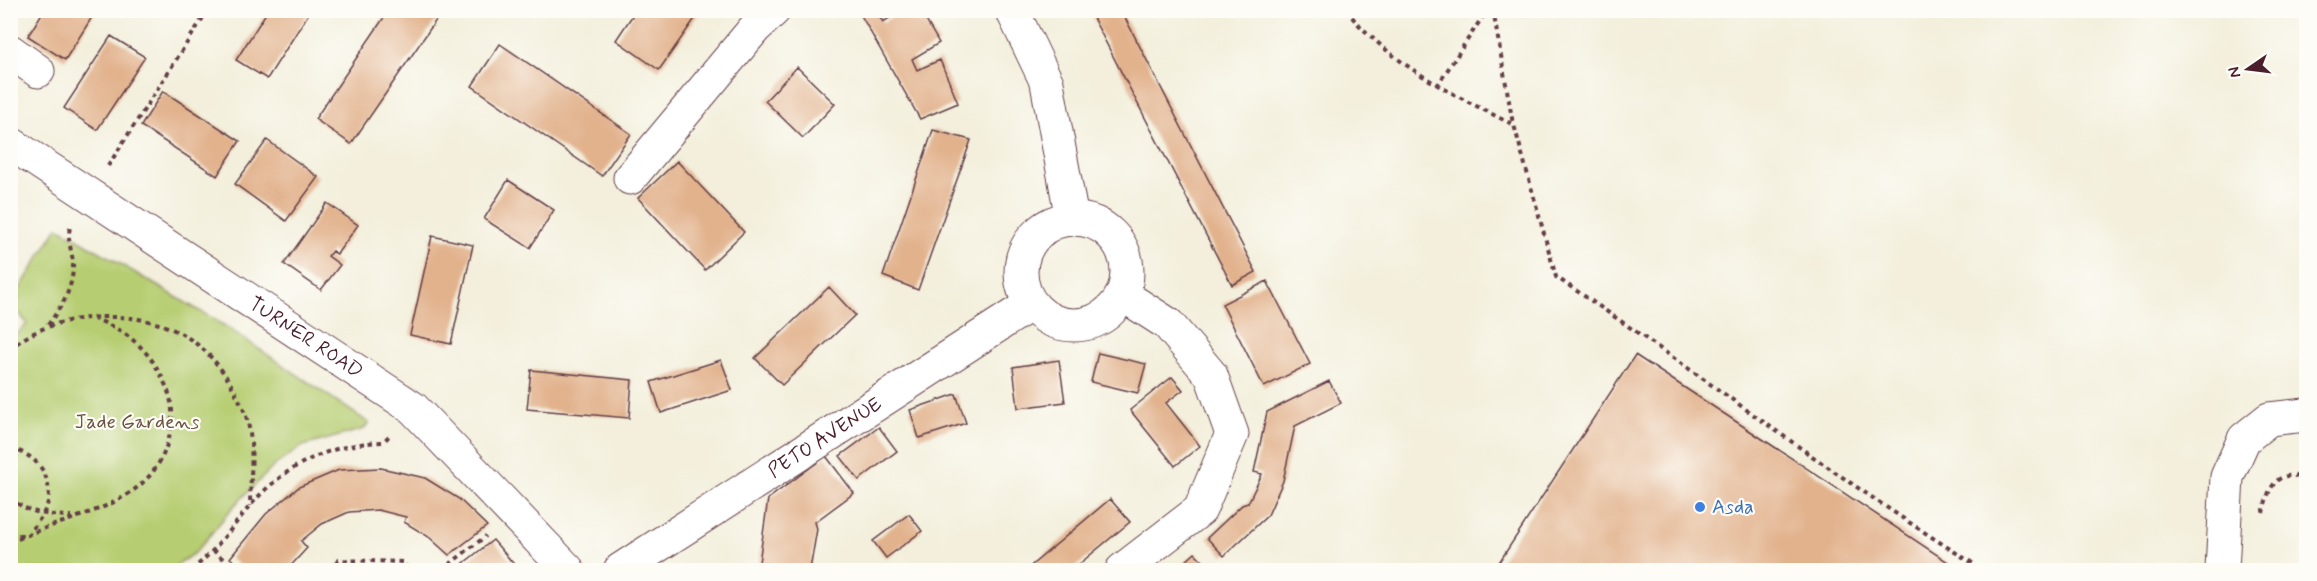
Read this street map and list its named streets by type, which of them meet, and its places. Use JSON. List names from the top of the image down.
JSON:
{
  "streets": {
    "street": ["TURNER ROAD", "PETO AVENUE"]
  },
  "parks": ["Jade Gardens"],
  "places": ["Asda"],
  "north": "left"
}
